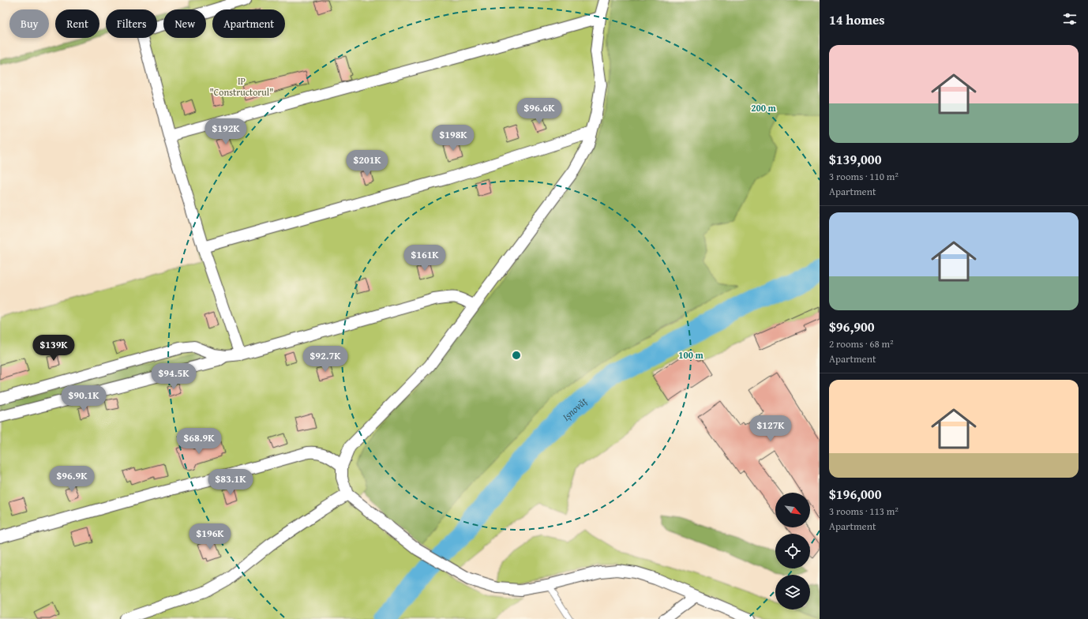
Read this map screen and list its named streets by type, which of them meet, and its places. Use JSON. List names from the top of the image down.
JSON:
{
  "water": ["Ișnovăț"],
  "parks": ["IP \"Constructorul\""],
  "north": "bottom right",
  "page": {
    "heading": "14 homes",
    "chip": [
      "Buy",
      "Rent",
      "Filters",
      "New",
      "Apartment"
    ],
    "list": [
      {
        "name": "$139,000",
        "note": "3 rooms · 110 m² · Apartment"
      },
      {
        "name": "$96,900",
        "note": "2 rooms · 68 m² · Apartment"
      },
      {
        "name": "$196,000",
        "note": "3 rooms · 113 m² · Apartment"
      }
    ],
    "price": [
      "$96.6K",
      "$192K",
      "$198K",
      "$201K",
      "$161K",
      "$139K",
      "$92.7K",
      "$94.5K",
      "$90.1K",
      "$127K",
      "$68.9K",
      "$96.9K",
      "$83.1K",
      "$196K"
    ]
  },
  "rings": ["200 m", "100 m"]
}
